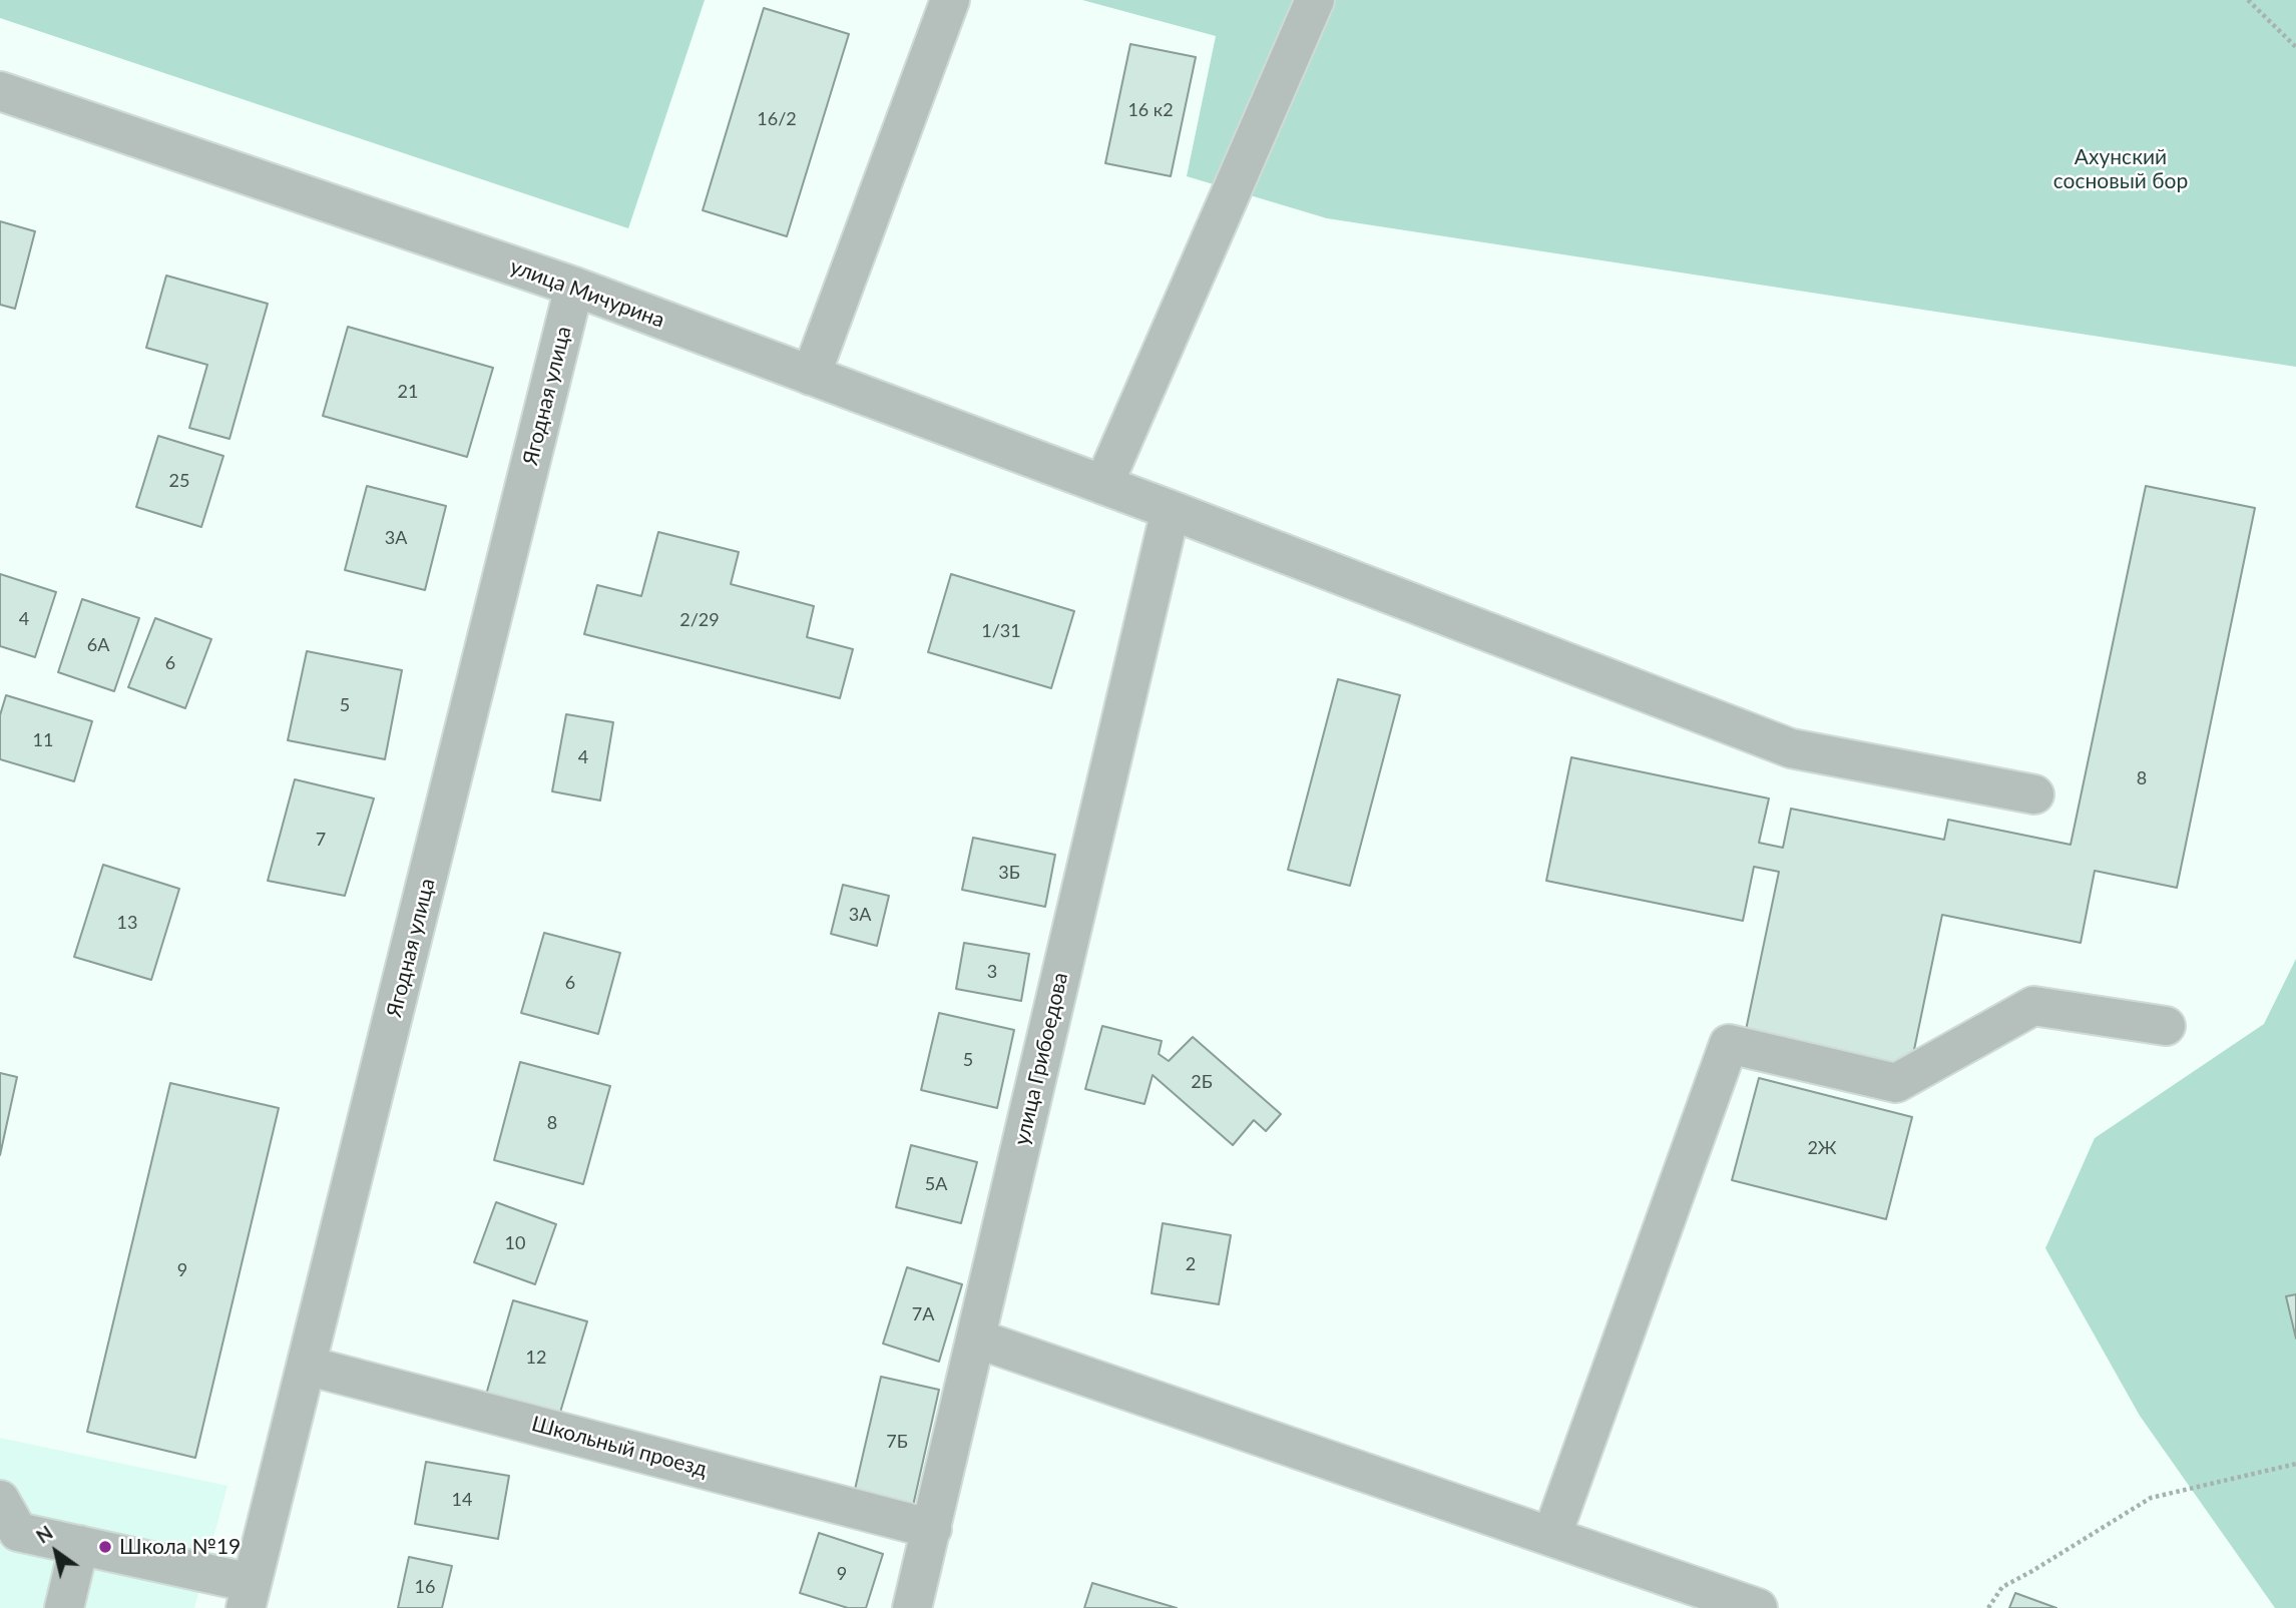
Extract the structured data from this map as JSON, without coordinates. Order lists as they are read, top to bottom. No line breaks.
{"streets":{"street":["улица Мичурина","Ягодная улица","улица Грибоедова","Школьный проезд"]},"crossings":[["улица Мичурина","Ягодная улица"],["улица Мичурина","улица Грибоедова"],["Ягодная улица","Школьный проезд"],["улица Грибоедова","Школьный проезд"]],"parks":["Ахунский сосновый бор"],"places":["Школа №19"],"house_numbers":["16 к2","16/2","21","25","3А","4","2/29","1/31","6А","6","5","11","4","8","7","3Б","3А","13","3","6","5","2Б","8","2Ж","5А","10","2","9","7А","12","7Б","14","9","16"],"north":"top left"}
